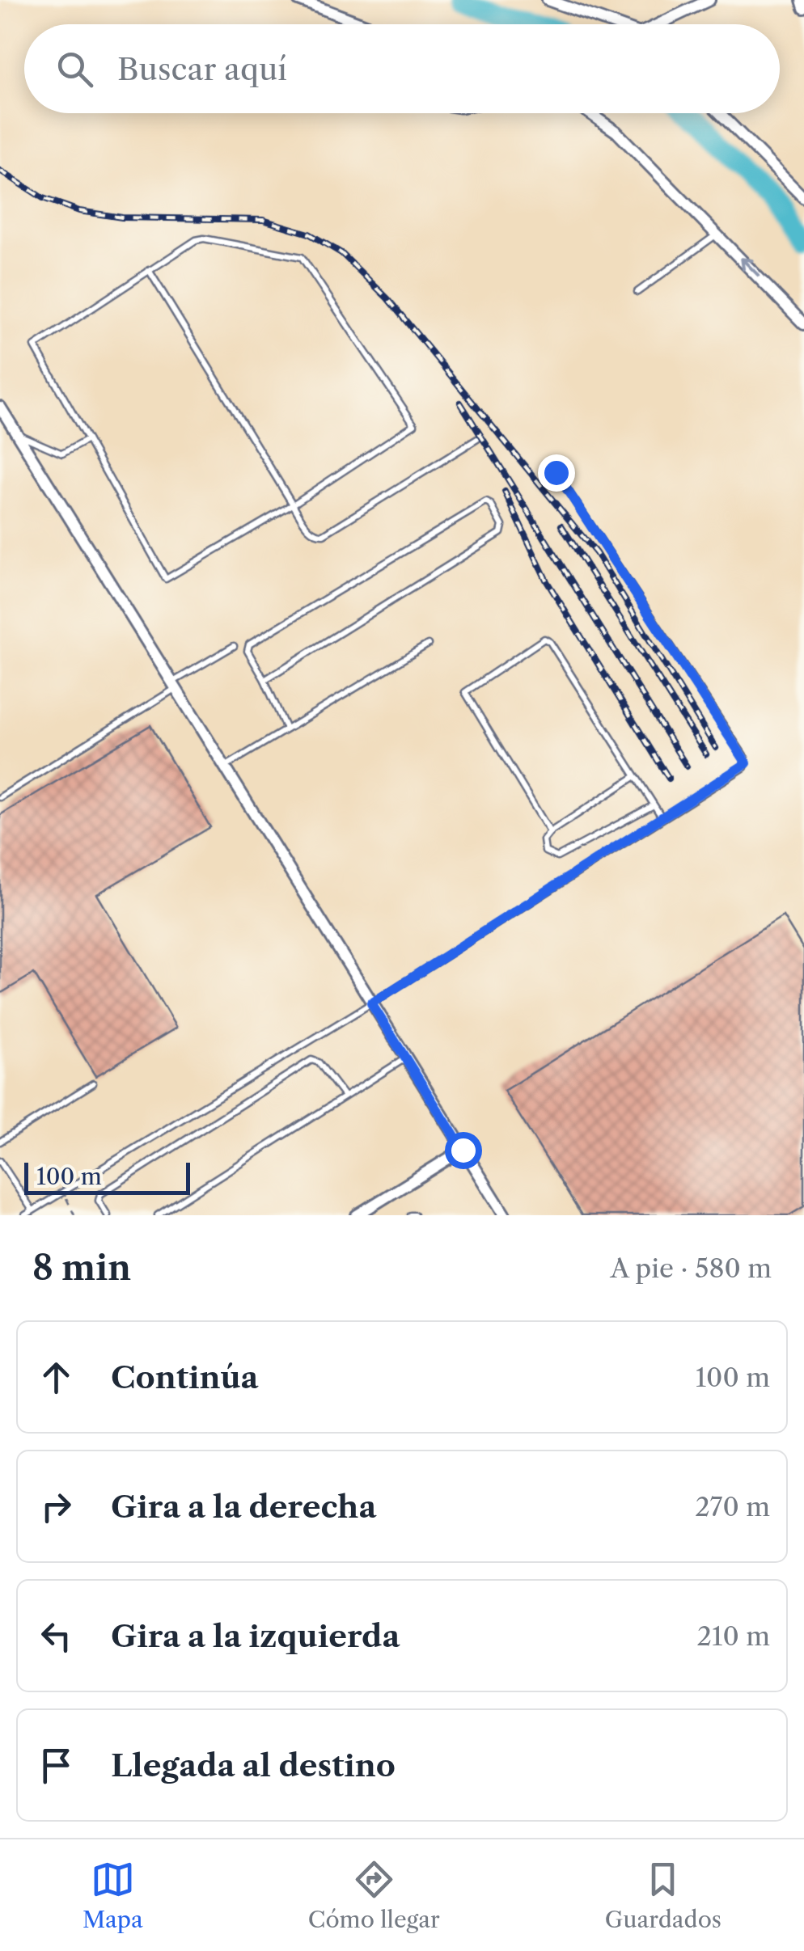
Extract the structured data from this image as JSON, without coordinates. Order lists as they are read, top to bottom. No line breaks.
{"scale_bar":"100 m","page":{"search":"Buscar aquí","scale":"100 m","heading":["8 min","A pie · 580 m"],"list":[["Continúa","100 m"],["Gira a la derecha","270 m"],["Gira a la izquierda","210 m"],"Llegada al destino"],"nav":["Mapa","Cómo llegar","Guardados"]}}
